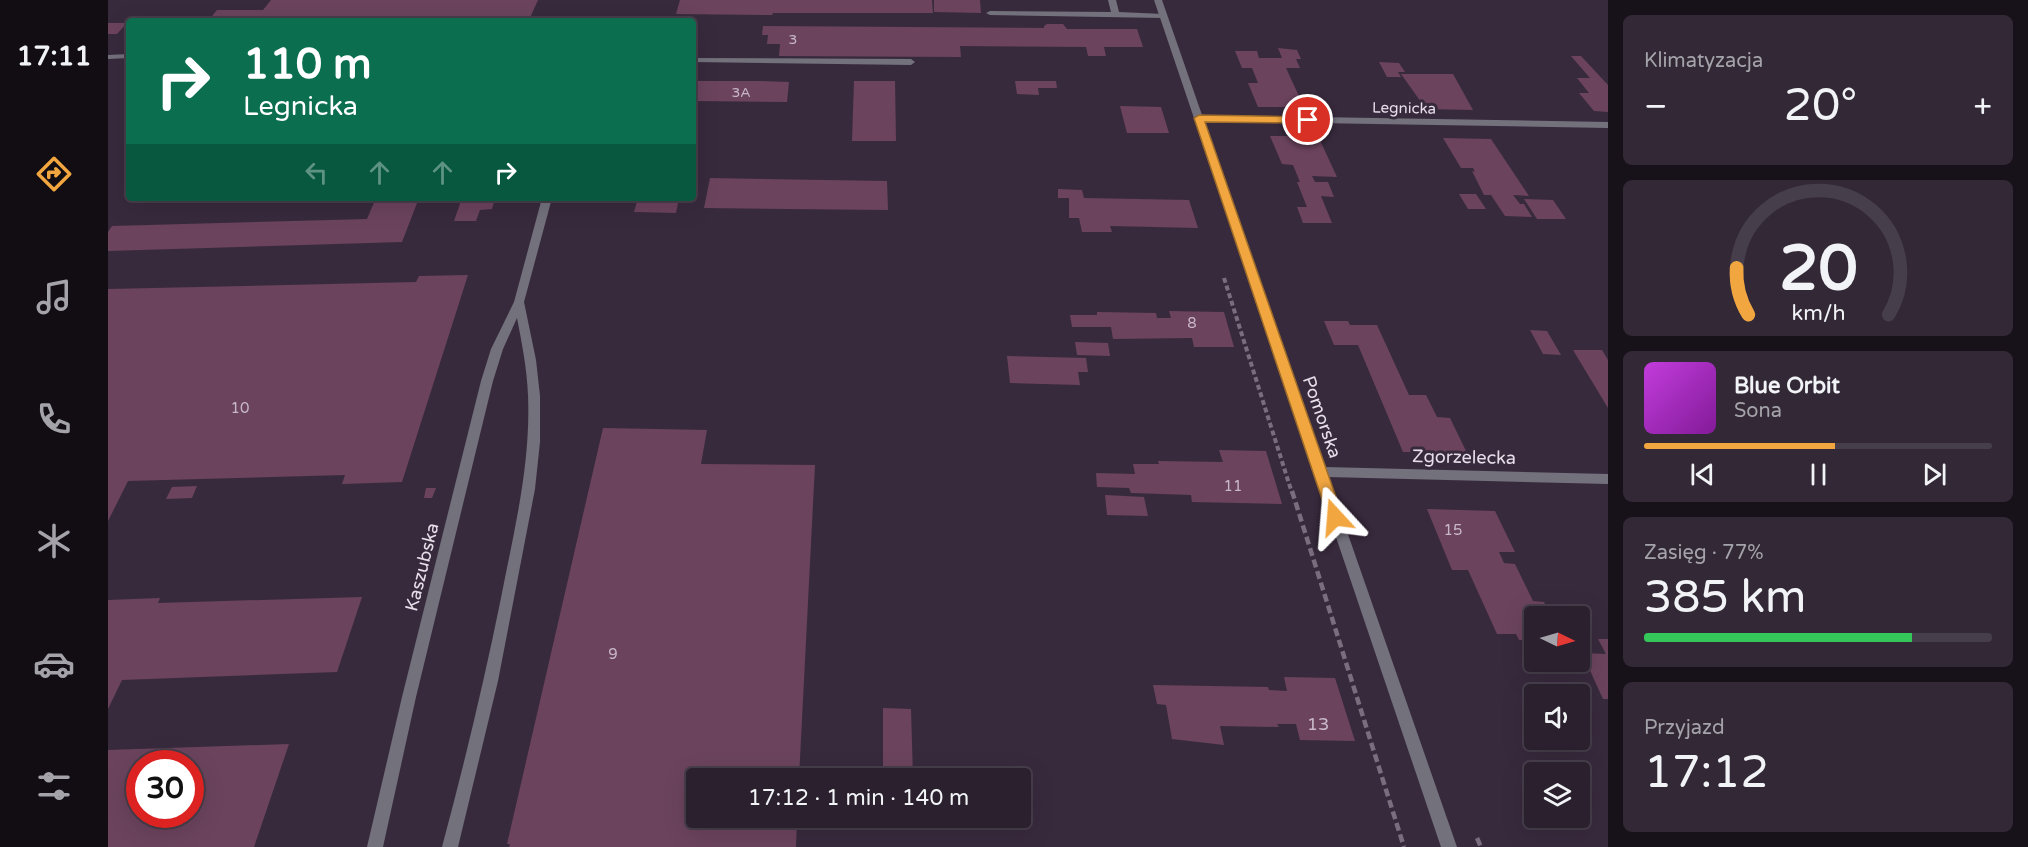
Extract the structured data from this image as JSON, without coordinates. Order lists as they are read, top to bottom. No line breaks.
{"streets":{"street":["Legnicka","Pomorska","Zgorzelecka","Kaszubska"]},"crossings":[["Legnicka","Pomorska"],["Pomorska","Zgorzelecka"]],"house_numbers":["3","3A","8","10","11","15","9","13"],"north":"right","page":{"tabs":"17:11","tile":["Klimatyzacja",["Zasięg · 77%","385 km"],["Przyjazd","17:12"]],"turn":["110 m","Legnicka"],"heat":["−","20°","+"],"song":["Blue Orbit","Sona"],"limit":"30","trip":"17:12 · 1 min · 140 m","gauge":["20","km/h"]}}
